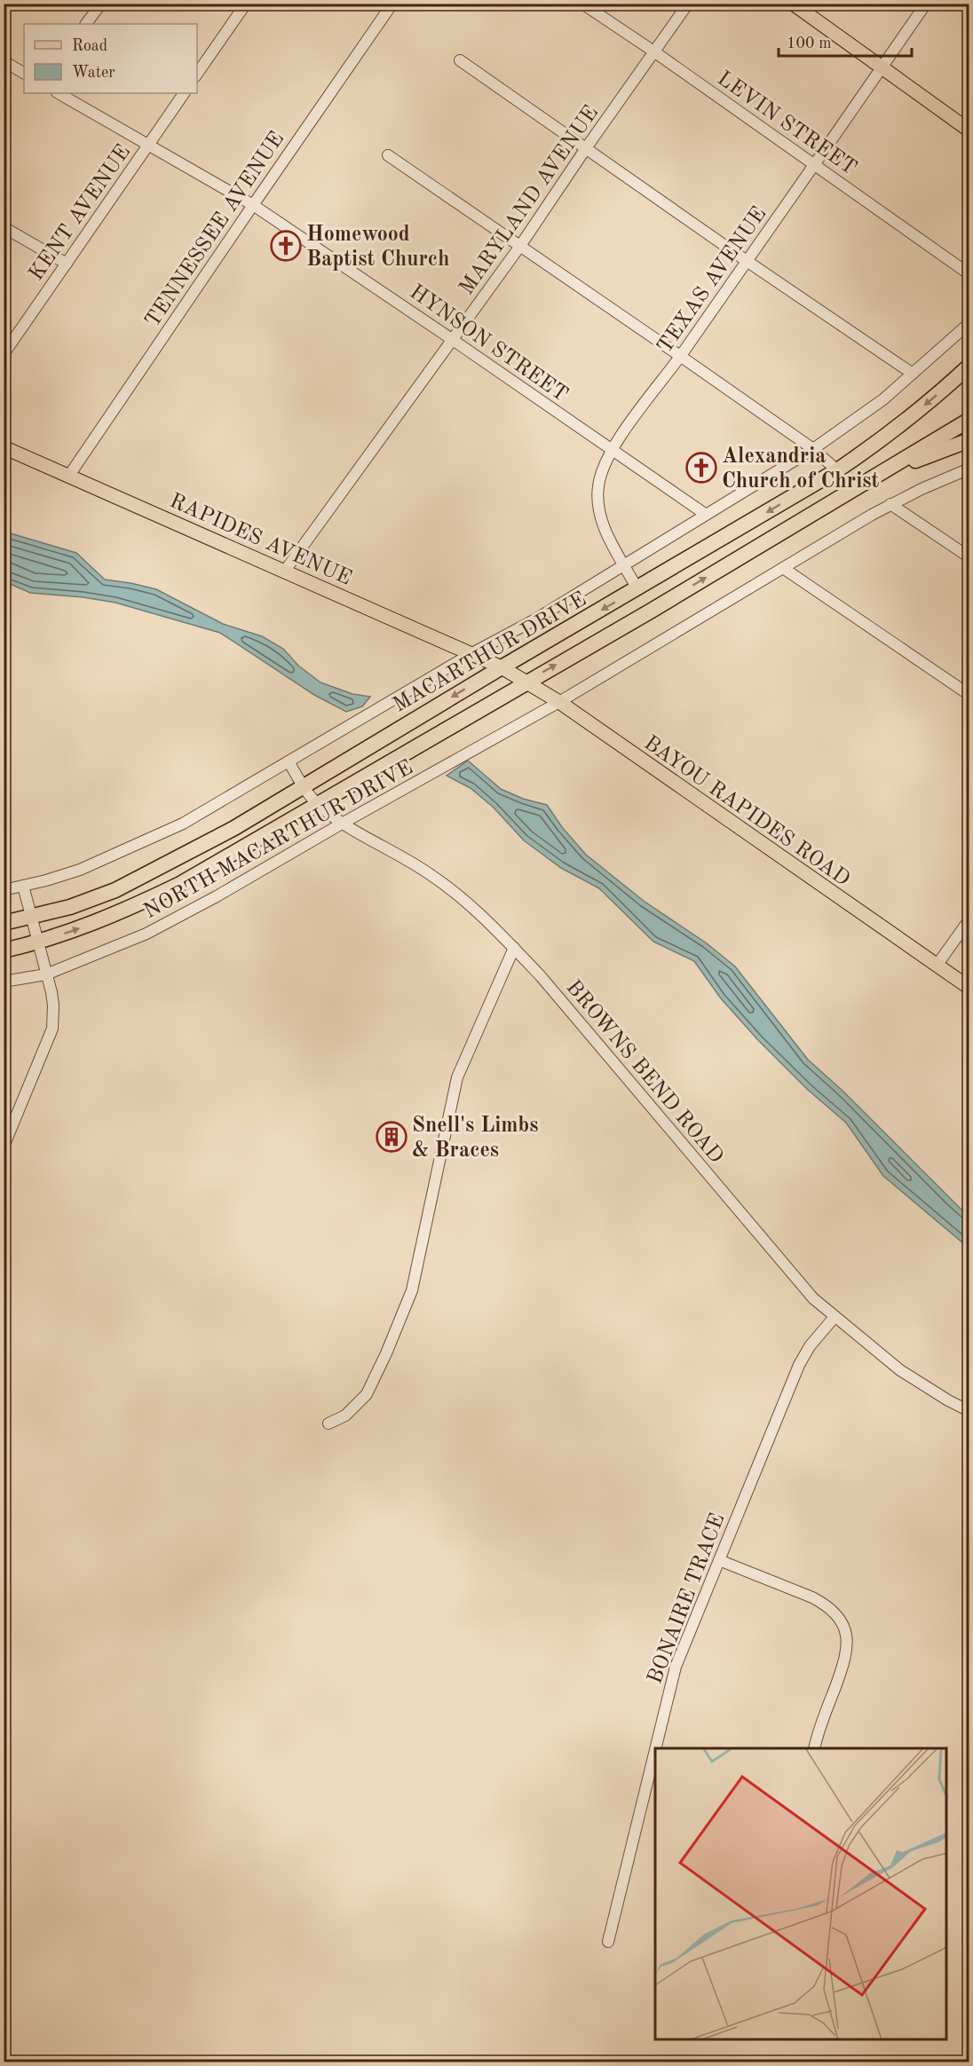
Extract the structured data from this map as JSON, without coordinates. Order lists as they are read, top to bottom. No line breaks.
{"streets":{"highway":["MACARTHUR DRIVE"],"main road":["RAPIDES AVENUE","BAYOU RAPIDES ROAD"],"street":["LEVIN STREET","MARYLAND AVENUE","KENT AVENUE","TENNESSEE AVENUE","TEXAS AVENUE","HYNSON STREET","NORTH MACARTHUR DRIVE","BROWNS BEND ROAD","BONAIRE TRACE"]},"crossings":[["LEVIN STREET","MARYLAND AVENUE"],["LEVIN STREET","TEXAS AVENUE"],["MARYLAND AVENUE","HYNSON STREET"],["MARYLAND AVENUE","RAPIDES AVENUE"],["KENT AVENUE","HYNSON STREET"],["TENNESSEE AVENUE","HYNSON STREET"],["TENNESSEE AVENUE","RAPIDES AVENUE"],["TEXAS AVENUE","HYNSON STREET"],["TEXAS AVENUE","MACARTHUR DRIVE"],["HYNSON STREET","MACARTHUR DRIVE"],["RAPIDES AVENUE","MACARTHUR DRIVE"],["RAPIDES AVENUE","BAYOU RAPIDES ROAD"],["MACARTHUR DRIVE","BAYOU RAPIDES ROAD"],["MACARTHUR DRIVE","BROWNS BEND ROAD"],["BAYOU RAPIDES ROAD","NORTH MACARTHUR DRIVE"],["NORTH MACARTHUR DRIVE","BROWNS BEND ROAD"],["BROWNS BEND ROAD","BONAIRE TRACE"]],"places":{"church":["Homewood Baptist Church","Alexandria Church of Christ"],"building":["Snell's Limbs & Braces"]},"legend":["Road","Water"],"scale_bar":"100 m"}
